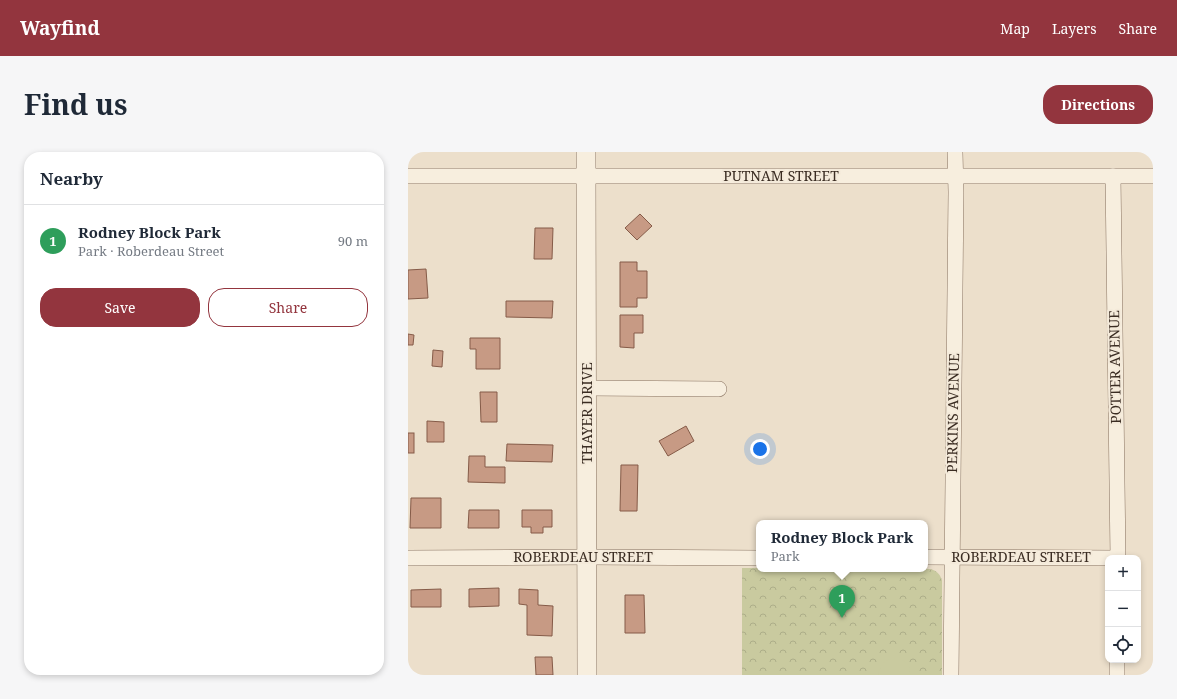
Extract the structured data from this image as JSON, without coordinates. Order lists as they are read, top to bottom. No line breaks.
{"streets":{"street":["PUTNAM STREET","POTTER AVENUE","THAYER DRIVE","PERKINS AVENUE","ROBERDEAU STREET"]},"crossings":[["PUTNAM STREET","POTTER AVENUE"],["PUTNAM STREET","THAYER DRIVE"],["PUTNAM STREET","PERKINS AVENUE"],["THAYER DRIVE","ROBERDEAU STREET"],["PERKINS AVENUE","ROBERDEAU STREET"]],"page":{"header":"Wayfind","nav":["Map","Layers","Share"],"title":"Find us","buttons":["Directions",["Save","Share"]],"heading":"Nearby","list":[{"mark":"1","name":"Rodney Block Park","note":"Park · Roberdeau Street","value":"90 m"}],"popup":["Rodney Block Park","Park"],"map_buttons":["+","−"],"pins":"1"}}
